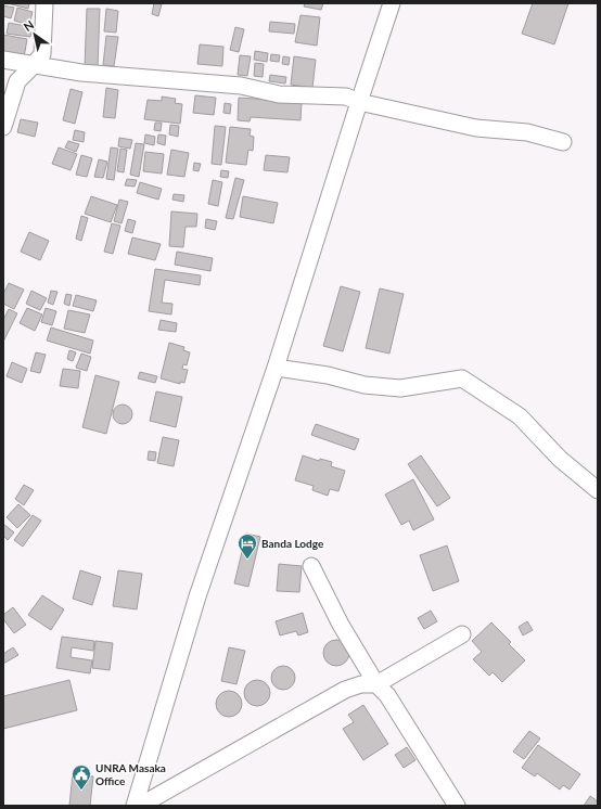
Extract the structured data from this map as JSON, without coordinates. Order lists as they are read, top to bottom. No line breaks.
{"places":{"hotel":["Banda Lodge"],"public building":["UNRA Masaka Office"]},"north":"top left"}
